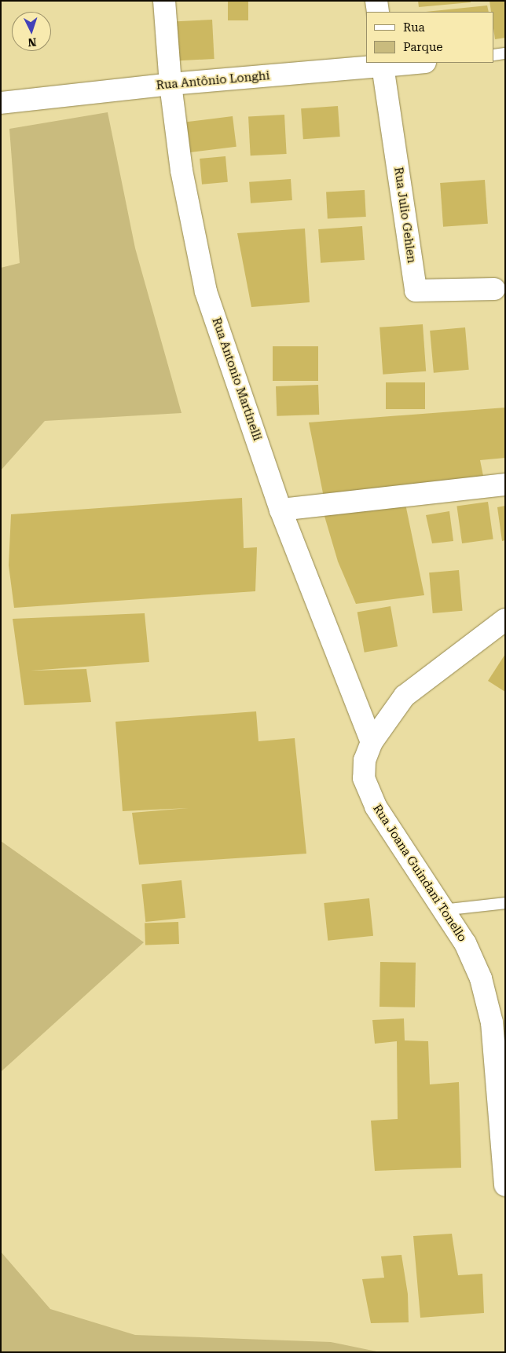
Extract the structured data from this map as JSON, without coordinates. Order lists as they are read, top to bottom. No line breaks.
{"streets":{"street":["Rua Antônio Longhi","Rua Julio Gehlen","Rua Antonio Martinelli","Rua Joana Guindani Tonello"]},"crossings":[["Rua Antônio Longhi","Rua Julio Gehlen"],["Rua Antônio Longhi","Rua Antonio Martinelli"],["Rua Antonio Martinelli","Rua Joana Guindani Tonello"]],"legend":["Rua","Parque"],"north":"bottom"}
